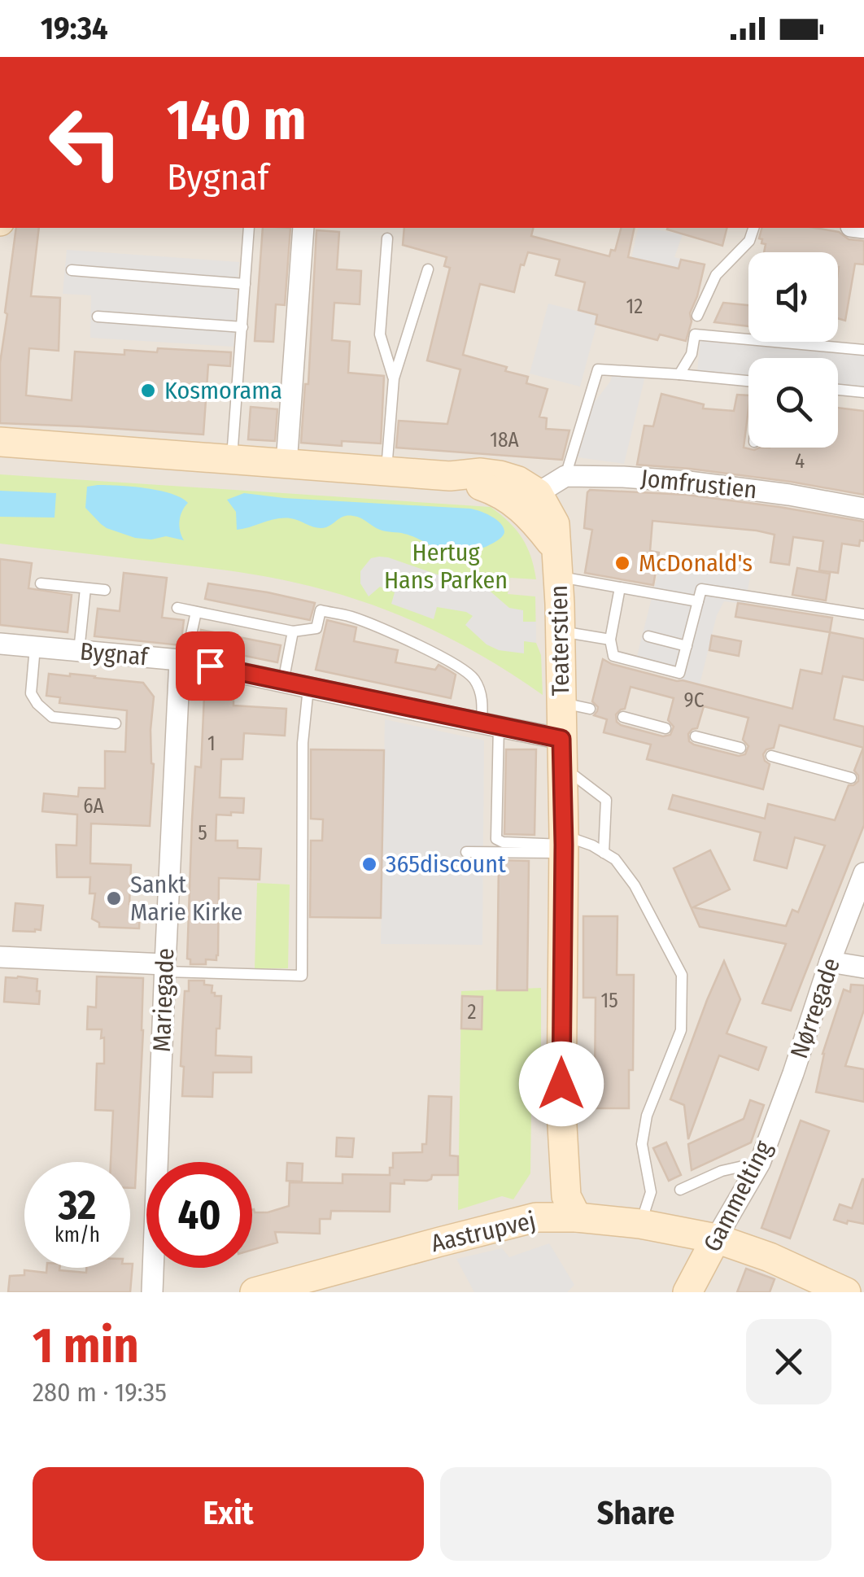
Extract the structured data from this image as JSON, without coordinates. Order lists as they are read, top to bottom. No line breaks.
{"streets":{"street":["Jomfrustien","Teaterstien","Bygnaf","Mariegade","Nørregade","Gammelting","Aastrupvej"]},"crossings":[["Teaterstien","Bygnaf"],["Teaterstien","Aastrupvej"],["Bygnaf","Mariegade"],["Nørregade","Gammelting"],["Gammelting","Aastrupvej"]],"parks":["Hertug Hans Parken"],"places":["Kosmorama","McDonald's","365discount","Sankt Marie Kirke"],"house_numbers":["12","18A","4","9C","1","6A","5","15","2"],"page":{"status":"19:34","turn":["140 m","Bygnaf"],"speed":"32 km/h","limit":"40","heading":["1 min","280 m · 19:35"],"buttons":["Exit","Share"]}}
